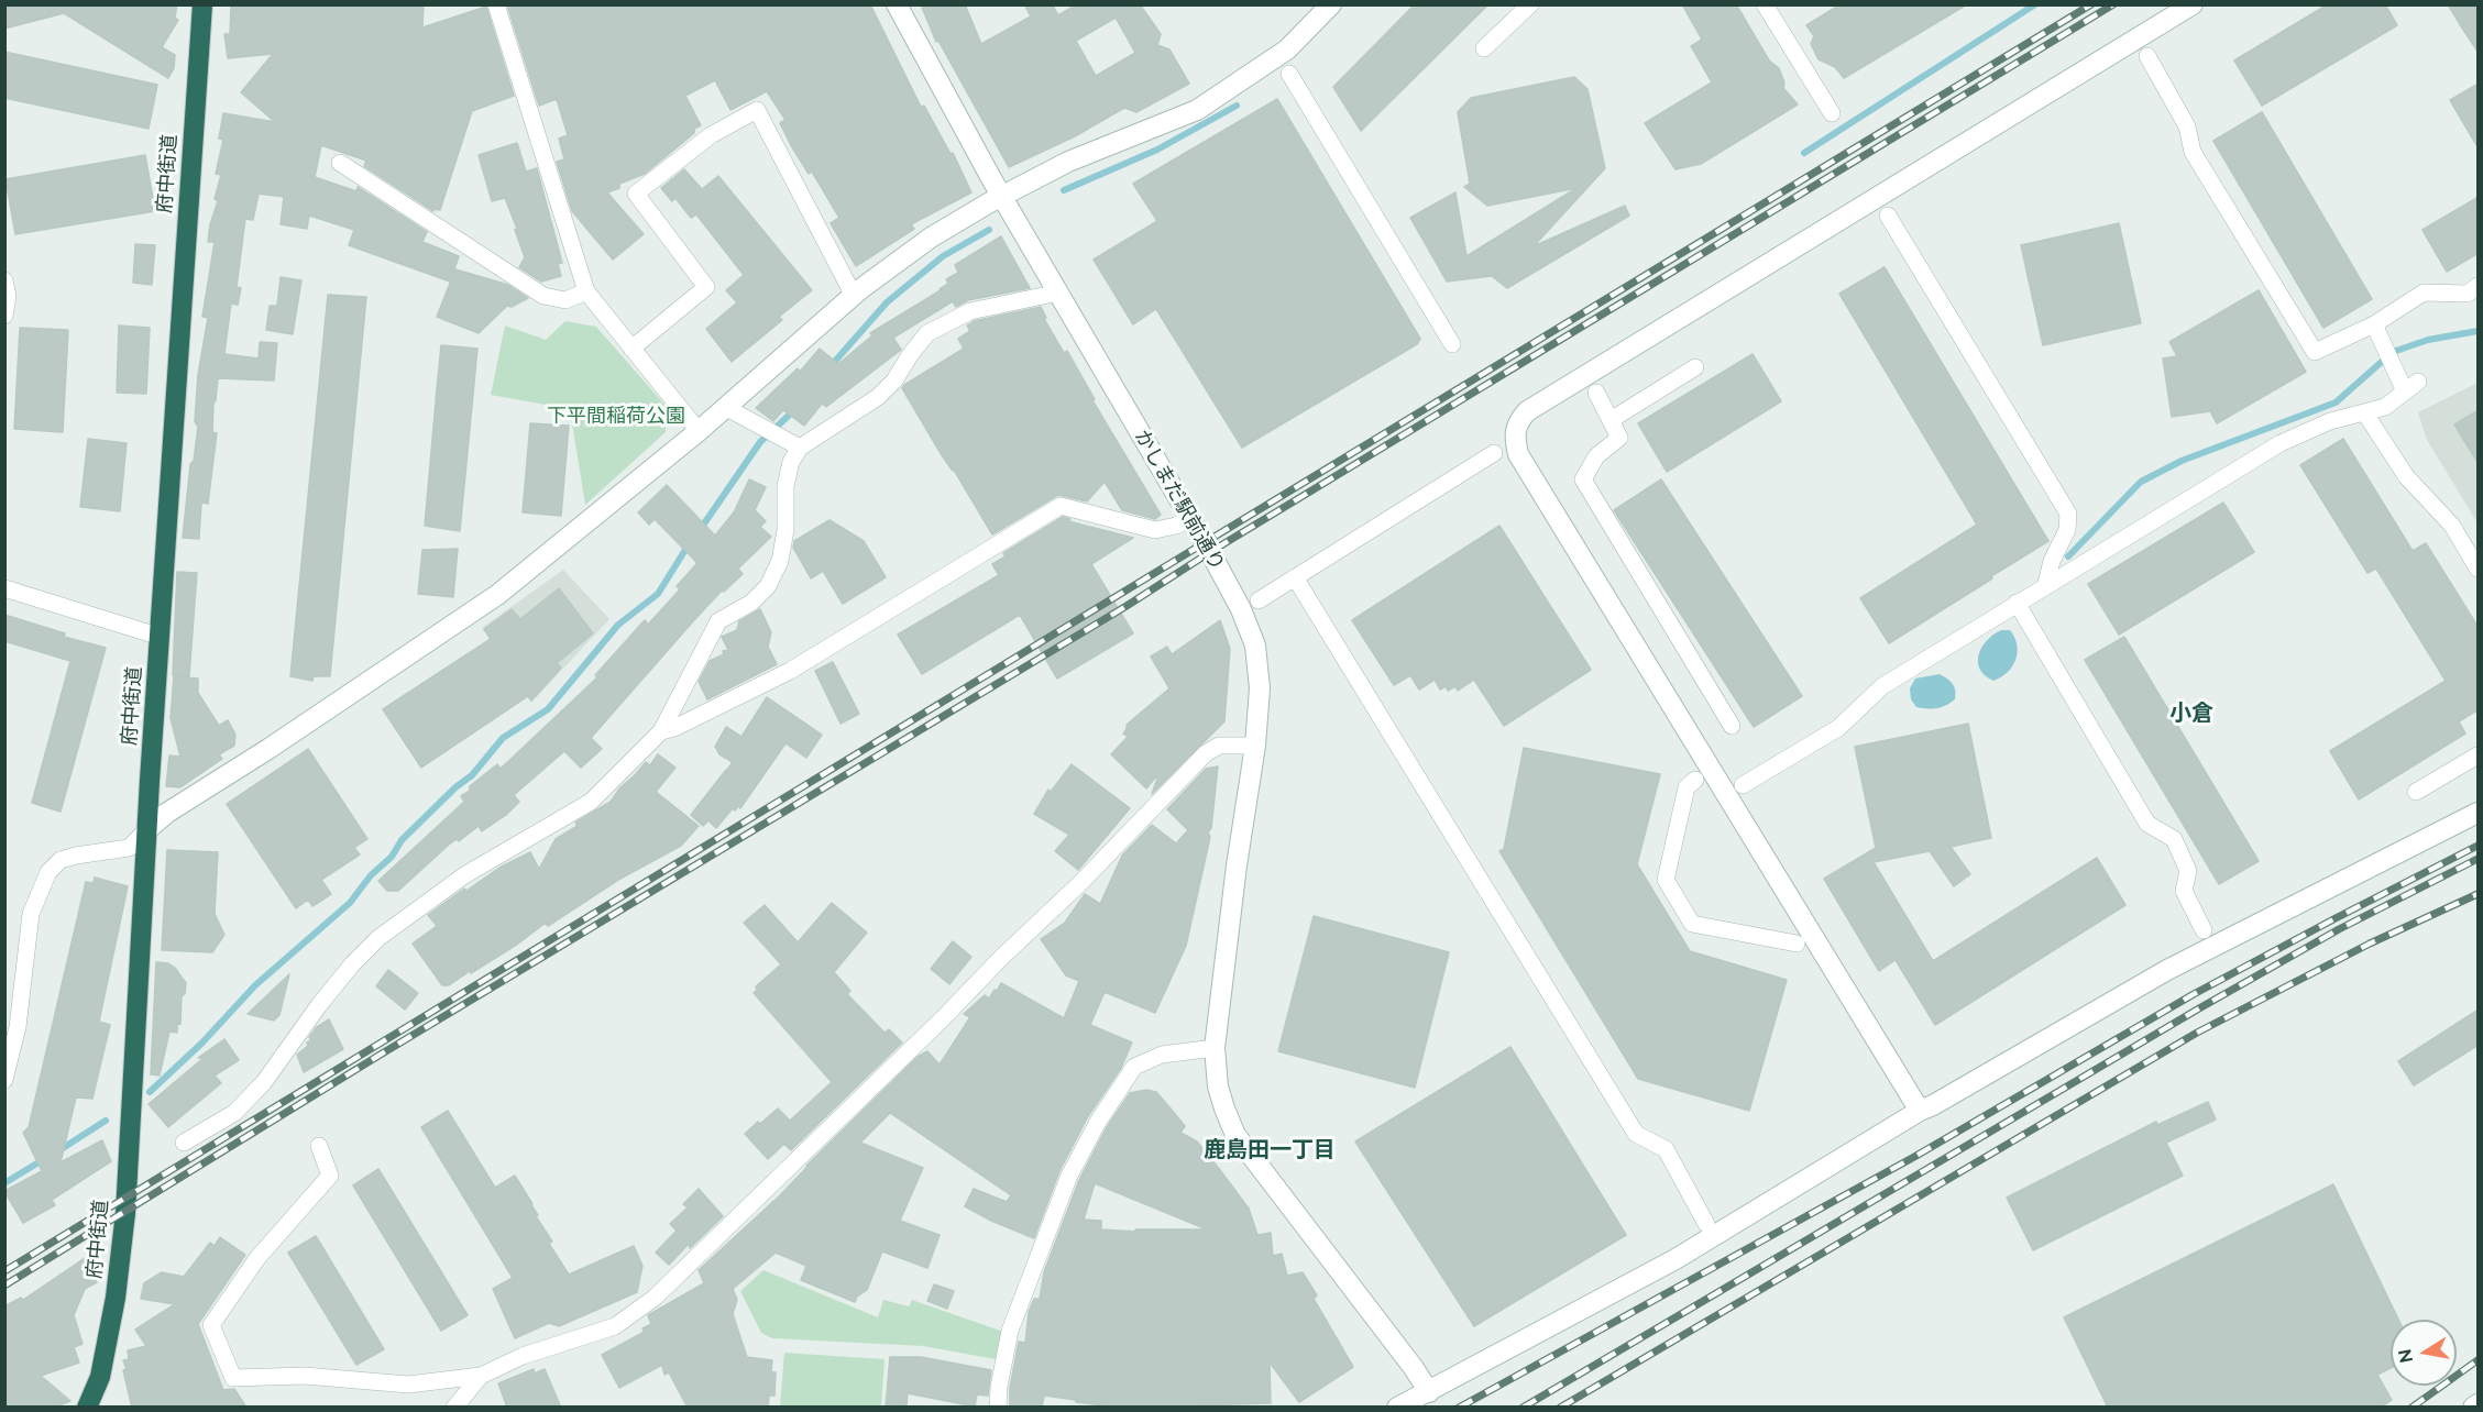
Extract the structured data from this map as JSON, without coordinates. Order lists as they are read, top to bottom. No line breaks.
{"streets":{"highway":["府中街道"],"street":["かしまだ駅前通り"]},"districts":["小倉","鹿島田一丁目"],"parks":["下平間稲荷公園"],"north":"left"}
